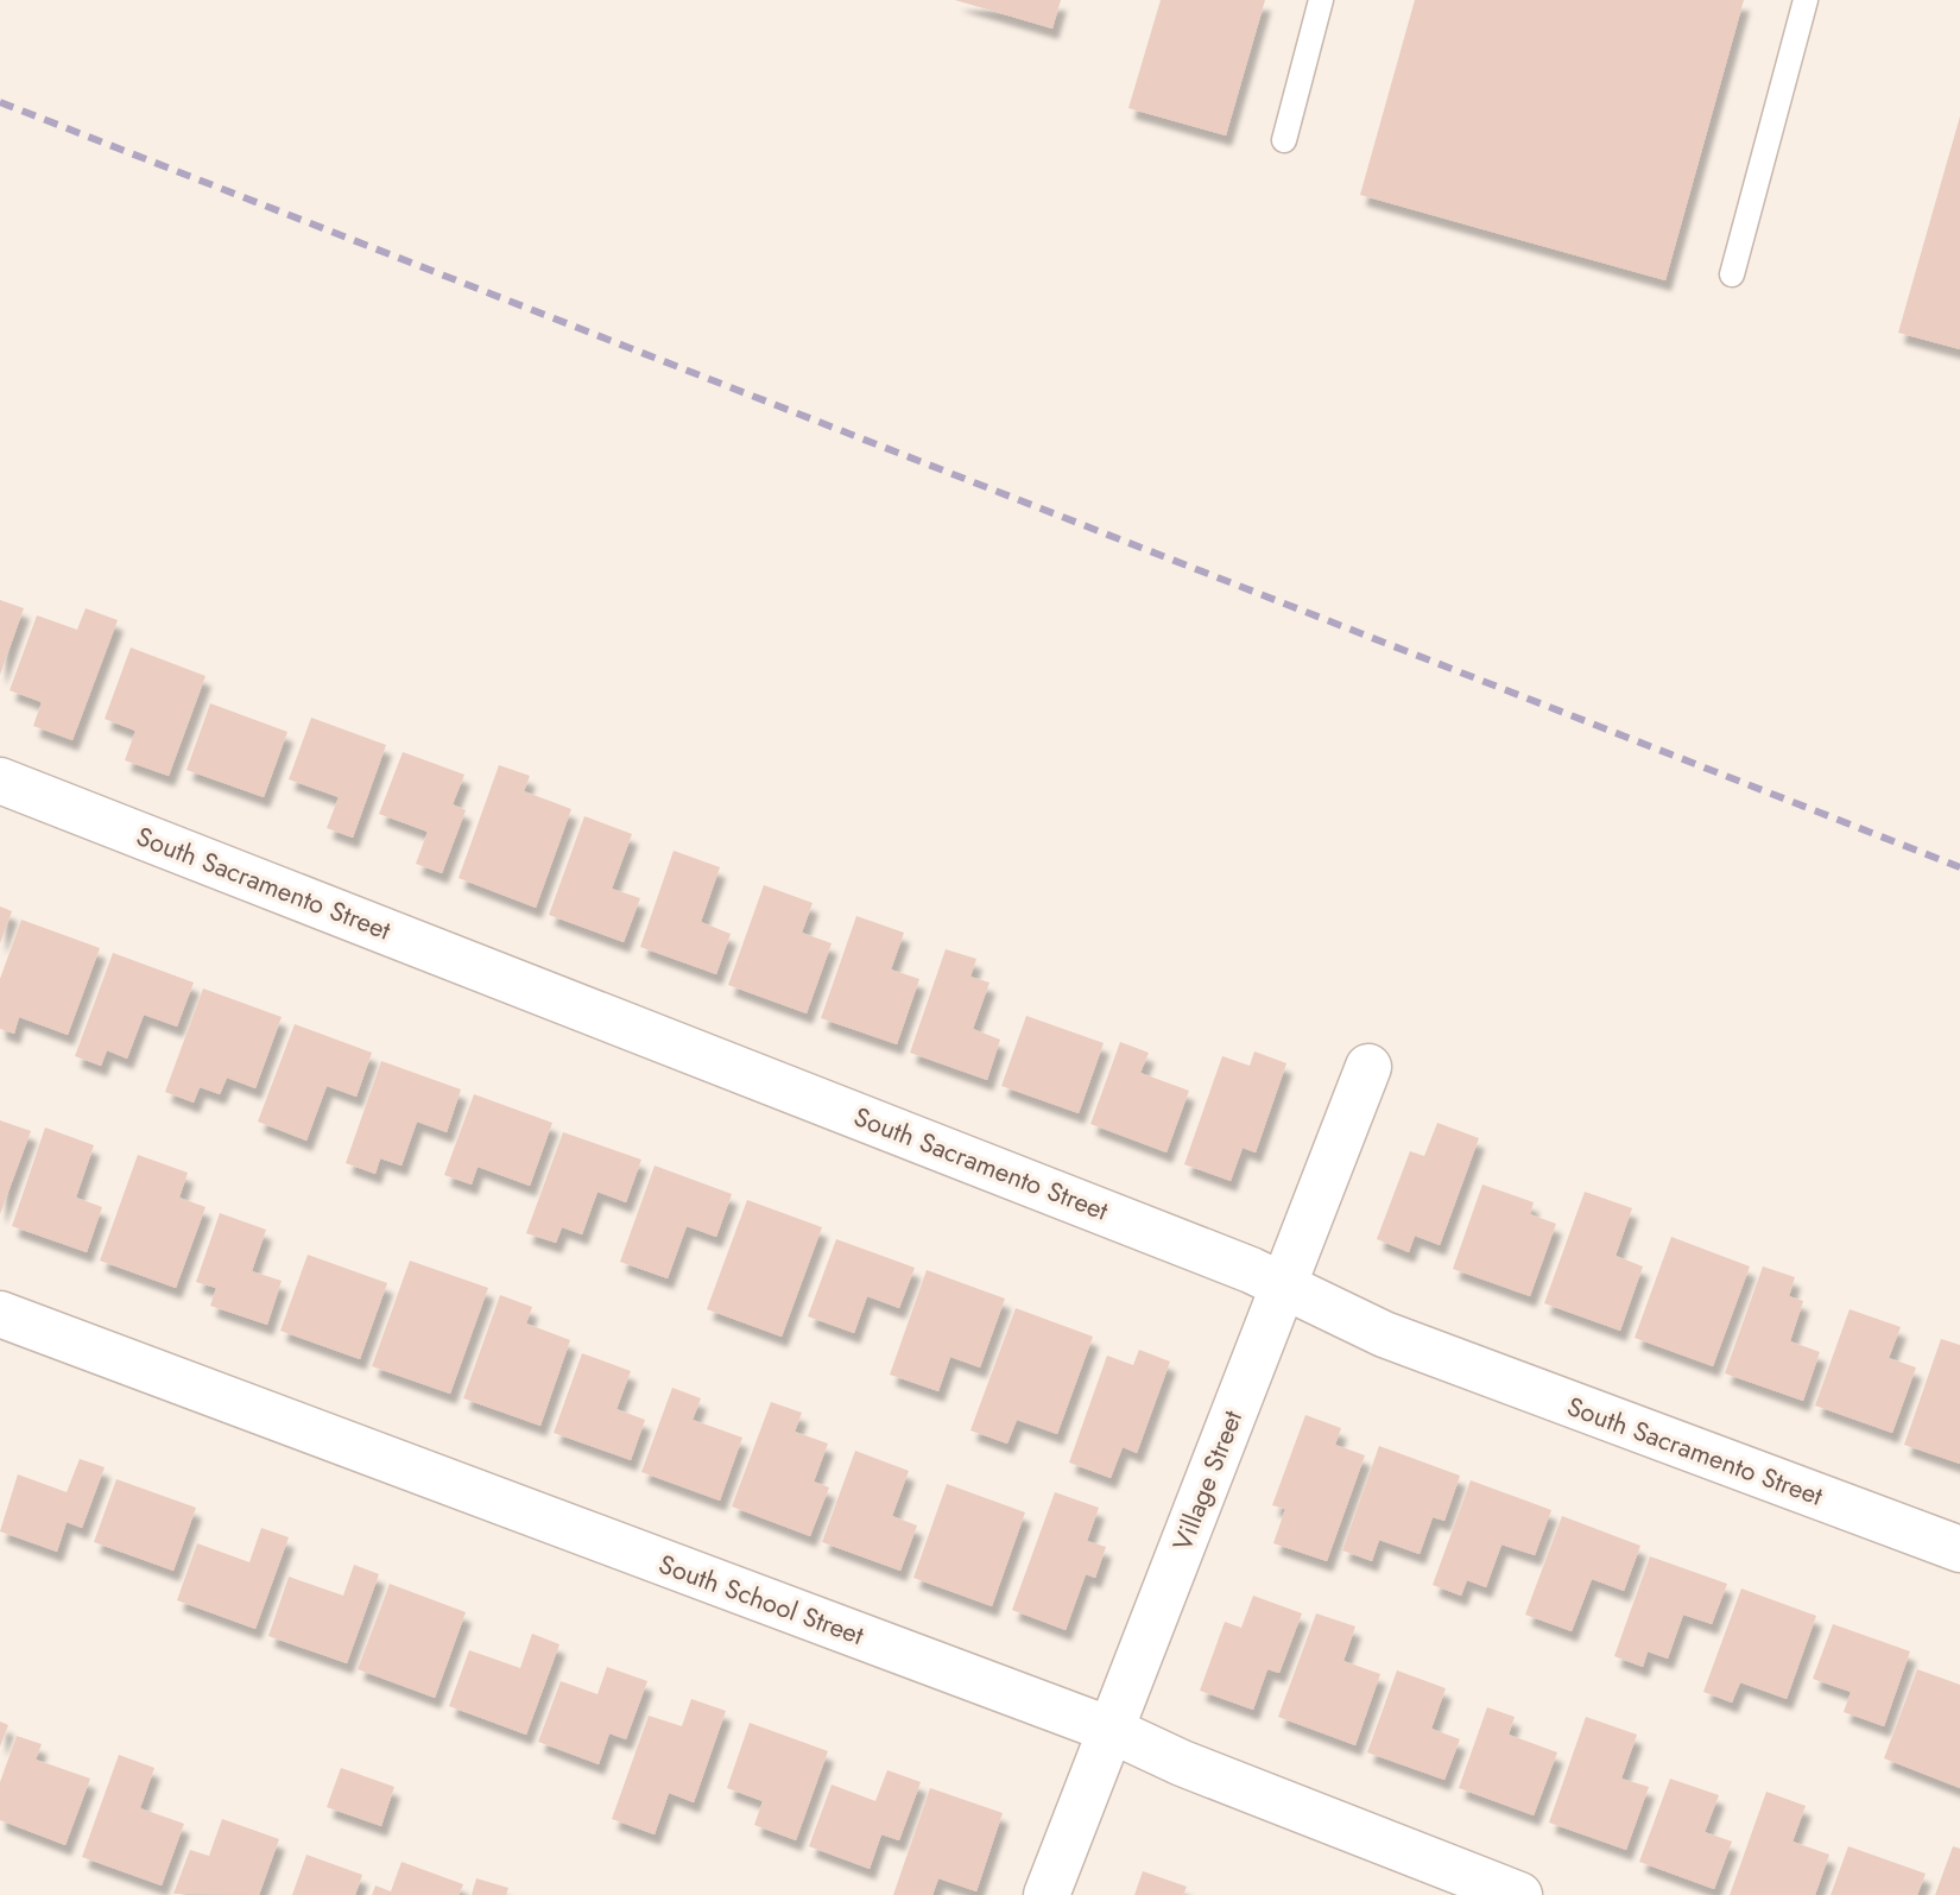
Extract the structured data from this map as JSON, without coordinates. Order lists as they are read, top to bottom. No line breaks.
{"streets":{"street":["South Sacramento Street","Village Street","South School Street"]},"crossings":[["South Sacramento Street","Village Street"],["Village Street","South School Street"]]}
